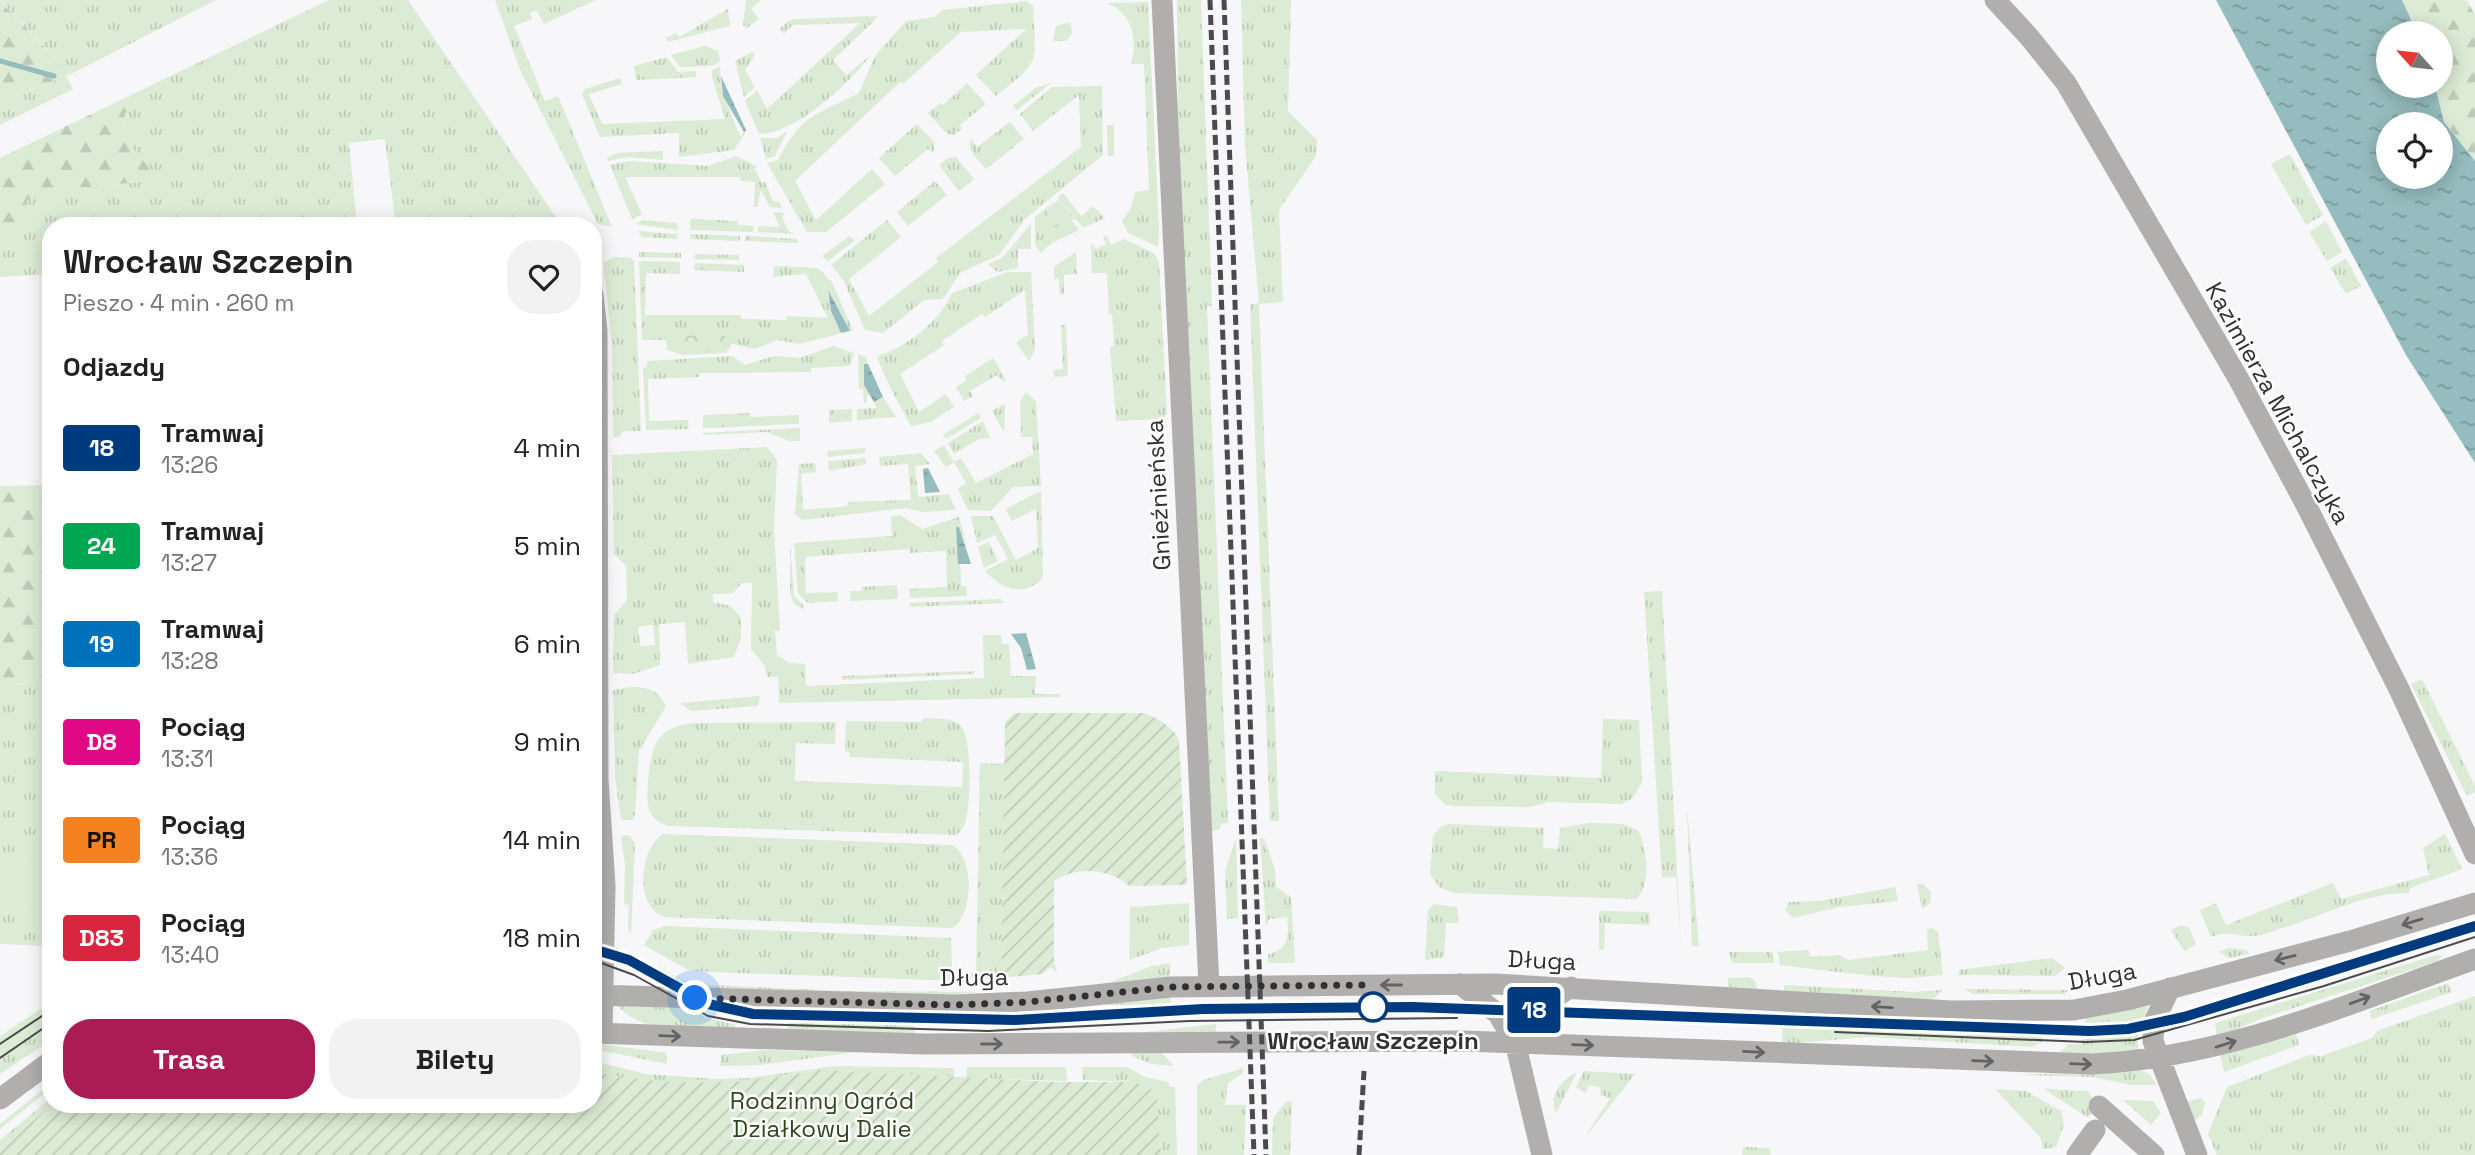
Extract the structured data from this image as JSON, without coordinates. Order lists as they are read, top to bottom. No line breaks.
{"streets":{"street":["Kazimierza Michalczyka","Gnieźnieńska","Długa"]},"crossings":[["Gnieźnieńska","Długa"]],"parks":["Rodzinny Ogród Działkowy Dalie"],"places":["Wrocław Szczepin"],"lines":["tram line 18"],"north":"top left","page":{"on_map":"18","heading":[["Wrocław Szczepin","Pieszo · 4 min · 260 m"],"Odjazdy"],"list":[{"mark":"18","name":"Tramwaj","note":"13:26","value":"4 min"},{"mark":"24","name":"Tramwaj","note":"13:27","value":"5 min"},{"mark":"19","name":"Tramwaj","note":"13:28","value":"6 min"},{"mark":"D8","name":"Pociąg","note":"13:31","value":"9 min"},{"mark":"PR","name":"Pociąg","note":"13:36","value":"14 min"},{"mark":"D83","name":"Pociąg","note":"13:40","value":"18 min"}],"buttons":["Trasa","Bilety"]}}
